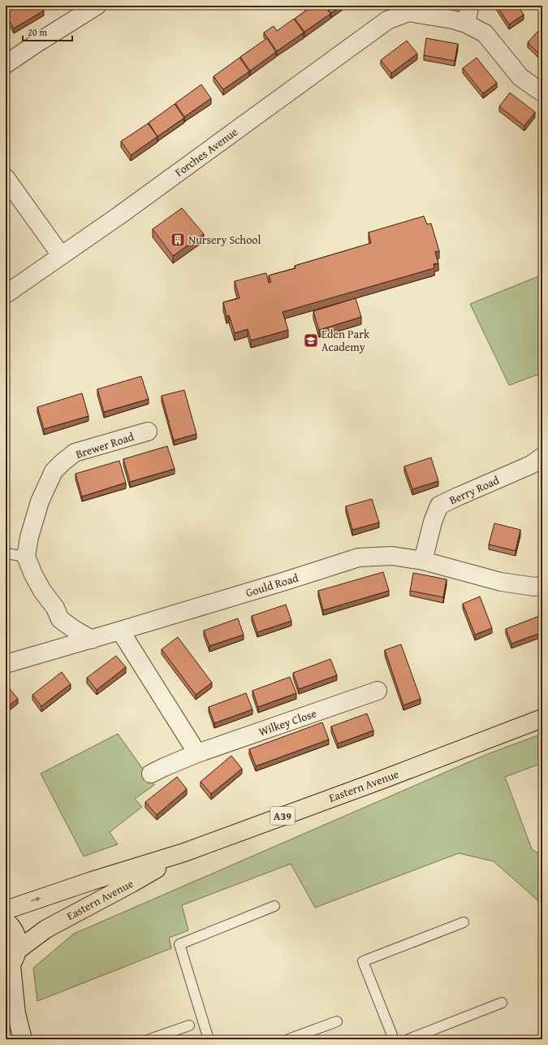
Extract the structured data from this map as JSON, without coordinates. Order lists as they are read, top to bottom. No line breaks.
{"streets":{"main road":["Eastern Avenue","A39"],"street":["Forches Avenue","Brewer Road","Berry Road","Gould Road","Wilkey Close"]},"crossings":[["Berry Road","Gould Road"]],"places":{"building":["Nursery School"],"school or university":["Eden Park Academy"]},"scale_bar":"20 m"}
